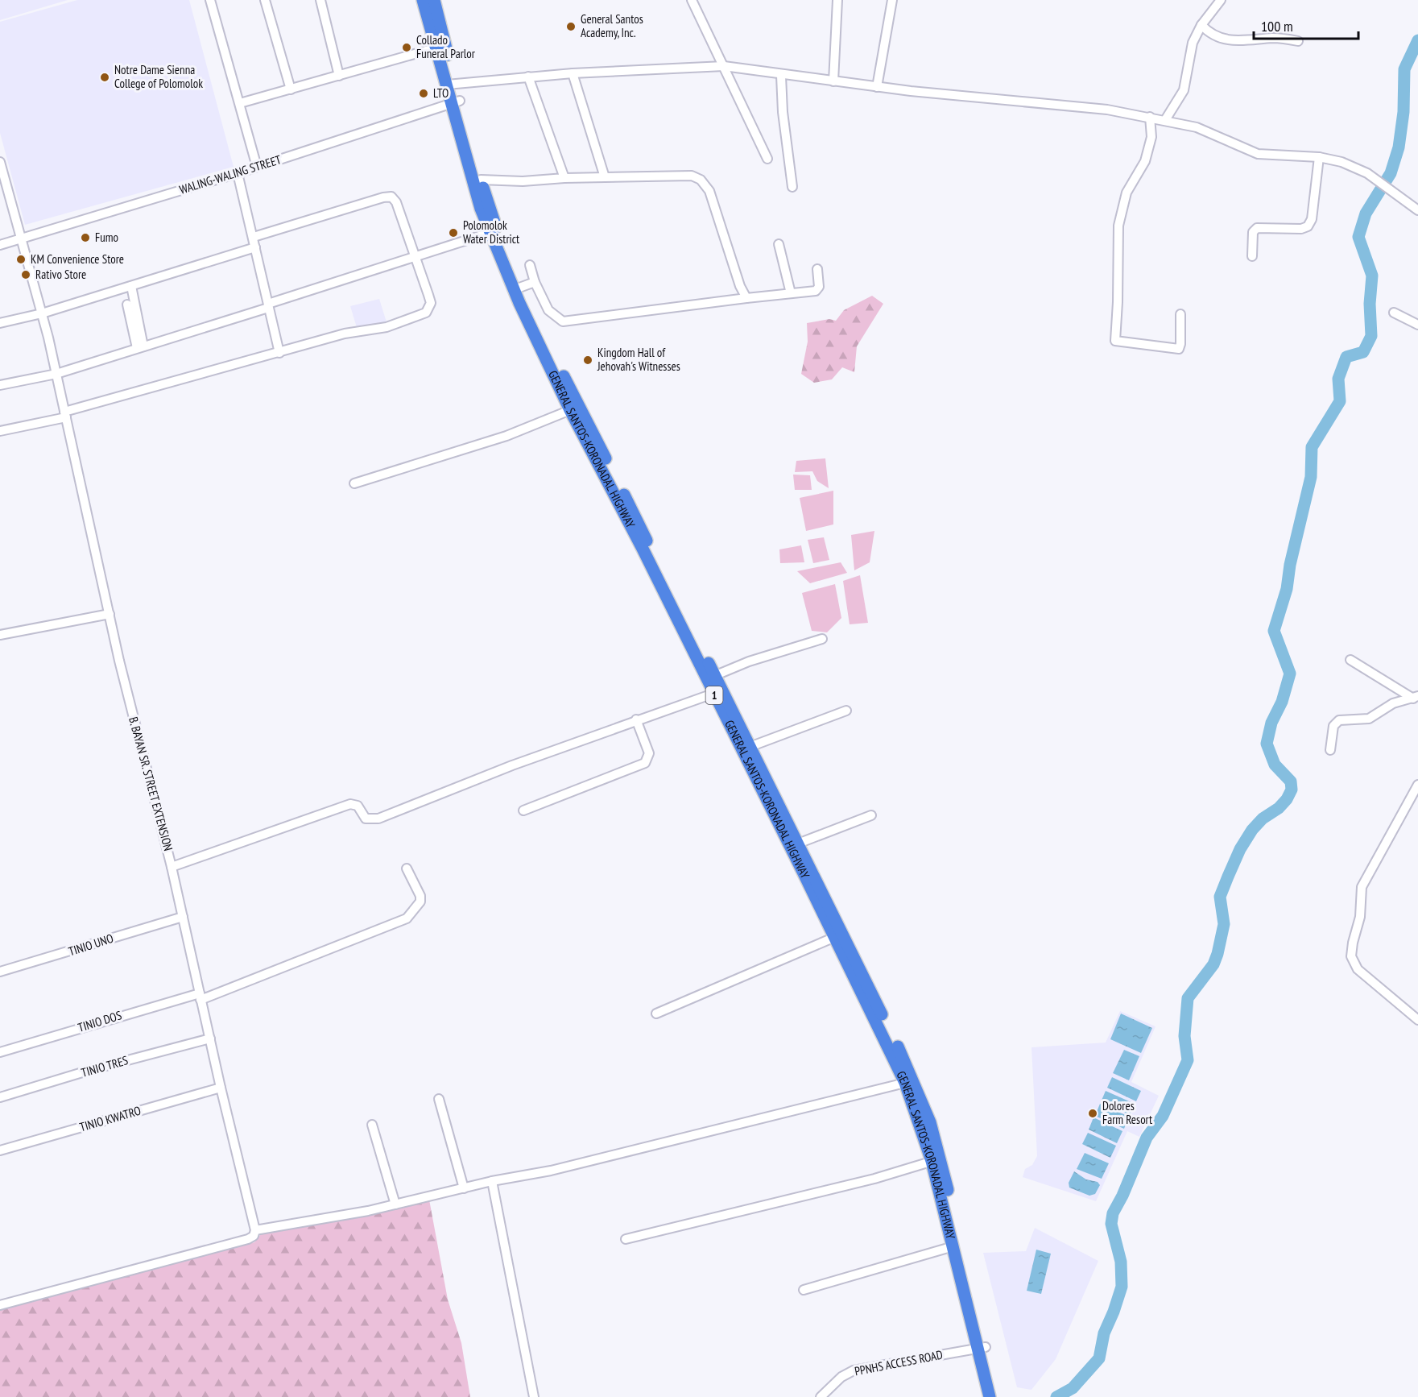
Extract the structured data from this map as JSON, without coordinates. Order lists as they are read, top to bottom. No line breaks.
{"streets":{"highway":["GENERAL SANTOS-KORONADAL HIGHWAY","1"],"street":["WALING-WALING STREET","B. BAYAN SR. STREET EXTENSION","TINIO UNO","TINIO DOS","TINIO TRES","TINIO KWATRO","PPNHS ACCESS ROAD"]},"crossings":[["WALING-WALING STREET","GENERAL SANTOS-KORONADAL HIGHWAY"],["WALING-WALING STREET","B. BAYAN SR. STREET EXTENSION"],["GENERAL SANTOS-KORONADAL HIGHWAY","PPNHS ACCESS ROAD"],["B. BAYAN SR. STREET EXTENSION","TINIO UNO"],["B. BAYAN SR. STREET EXTENSION","TINIO DOS"],["B. BAYAN SR. STREET EXTENSION","TINIO TRES"],["B. BAYAN SR. STREET EXTENSION","TINIO KWATRO"]],"places":["General Santos Academy, Inc.","Collado Funeral Parlor","Notre Dame Sienna College of Polomolok","LTO","Polomolok Water District","Fumo","KM Convenience Store","Rativo Store","Kingdom Hall of Jehovah's Witnesses","Dolores Farm Resort"],"scale_bar":"100 m"}
